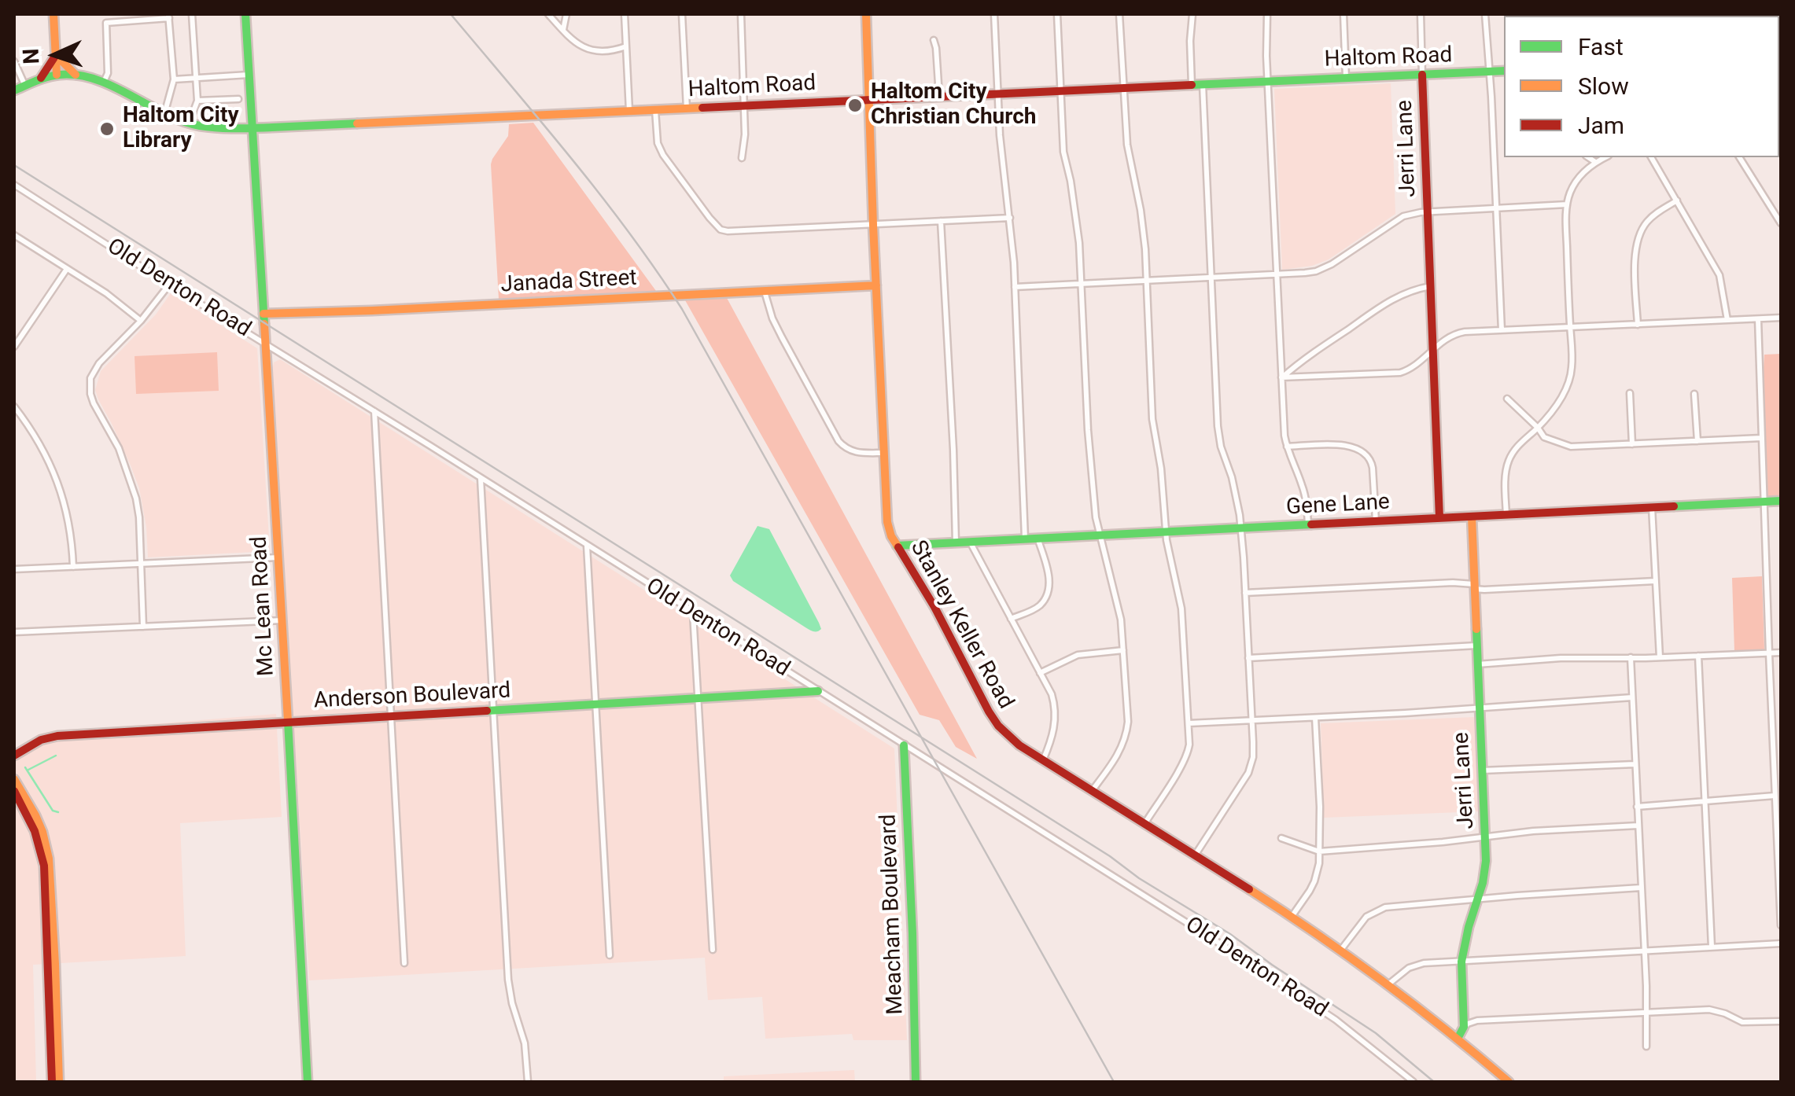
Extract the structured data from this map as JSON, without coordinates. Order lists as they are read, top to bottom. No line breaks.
{"streets":{"street":["Haltom Road","Jerri Lane","Janada Street","Old Denton Road","Gene Lane","Mc Lean Road","Stanley Keller Road","Anderson Boulevard","Meacham Boulevard"]},"crossings":[["Haltom Road","Jerri Lane"],["Haltom Road","Mc Lean Road"],["Haltom Road","Stanley Keller Road"],["Jerri Lane","Gene Lane"],["Janada Street","Mc Lean Road"],["Janada Street","Stanley Keller Road"],["Old Denton Road","Mc Lean Road"],["Old Denton Road","Anderson Boulevard"],["Old Denton Road","Meacham Boulevard"],["Gene Lane","Stanley Keller Road"],["Mc Lean Road","Anderson Boulevard"]],"places":["Haltom City Christian Church","Haltom City Library"],"legend":["Fast","Slow","Jam"],"north":"left"}
